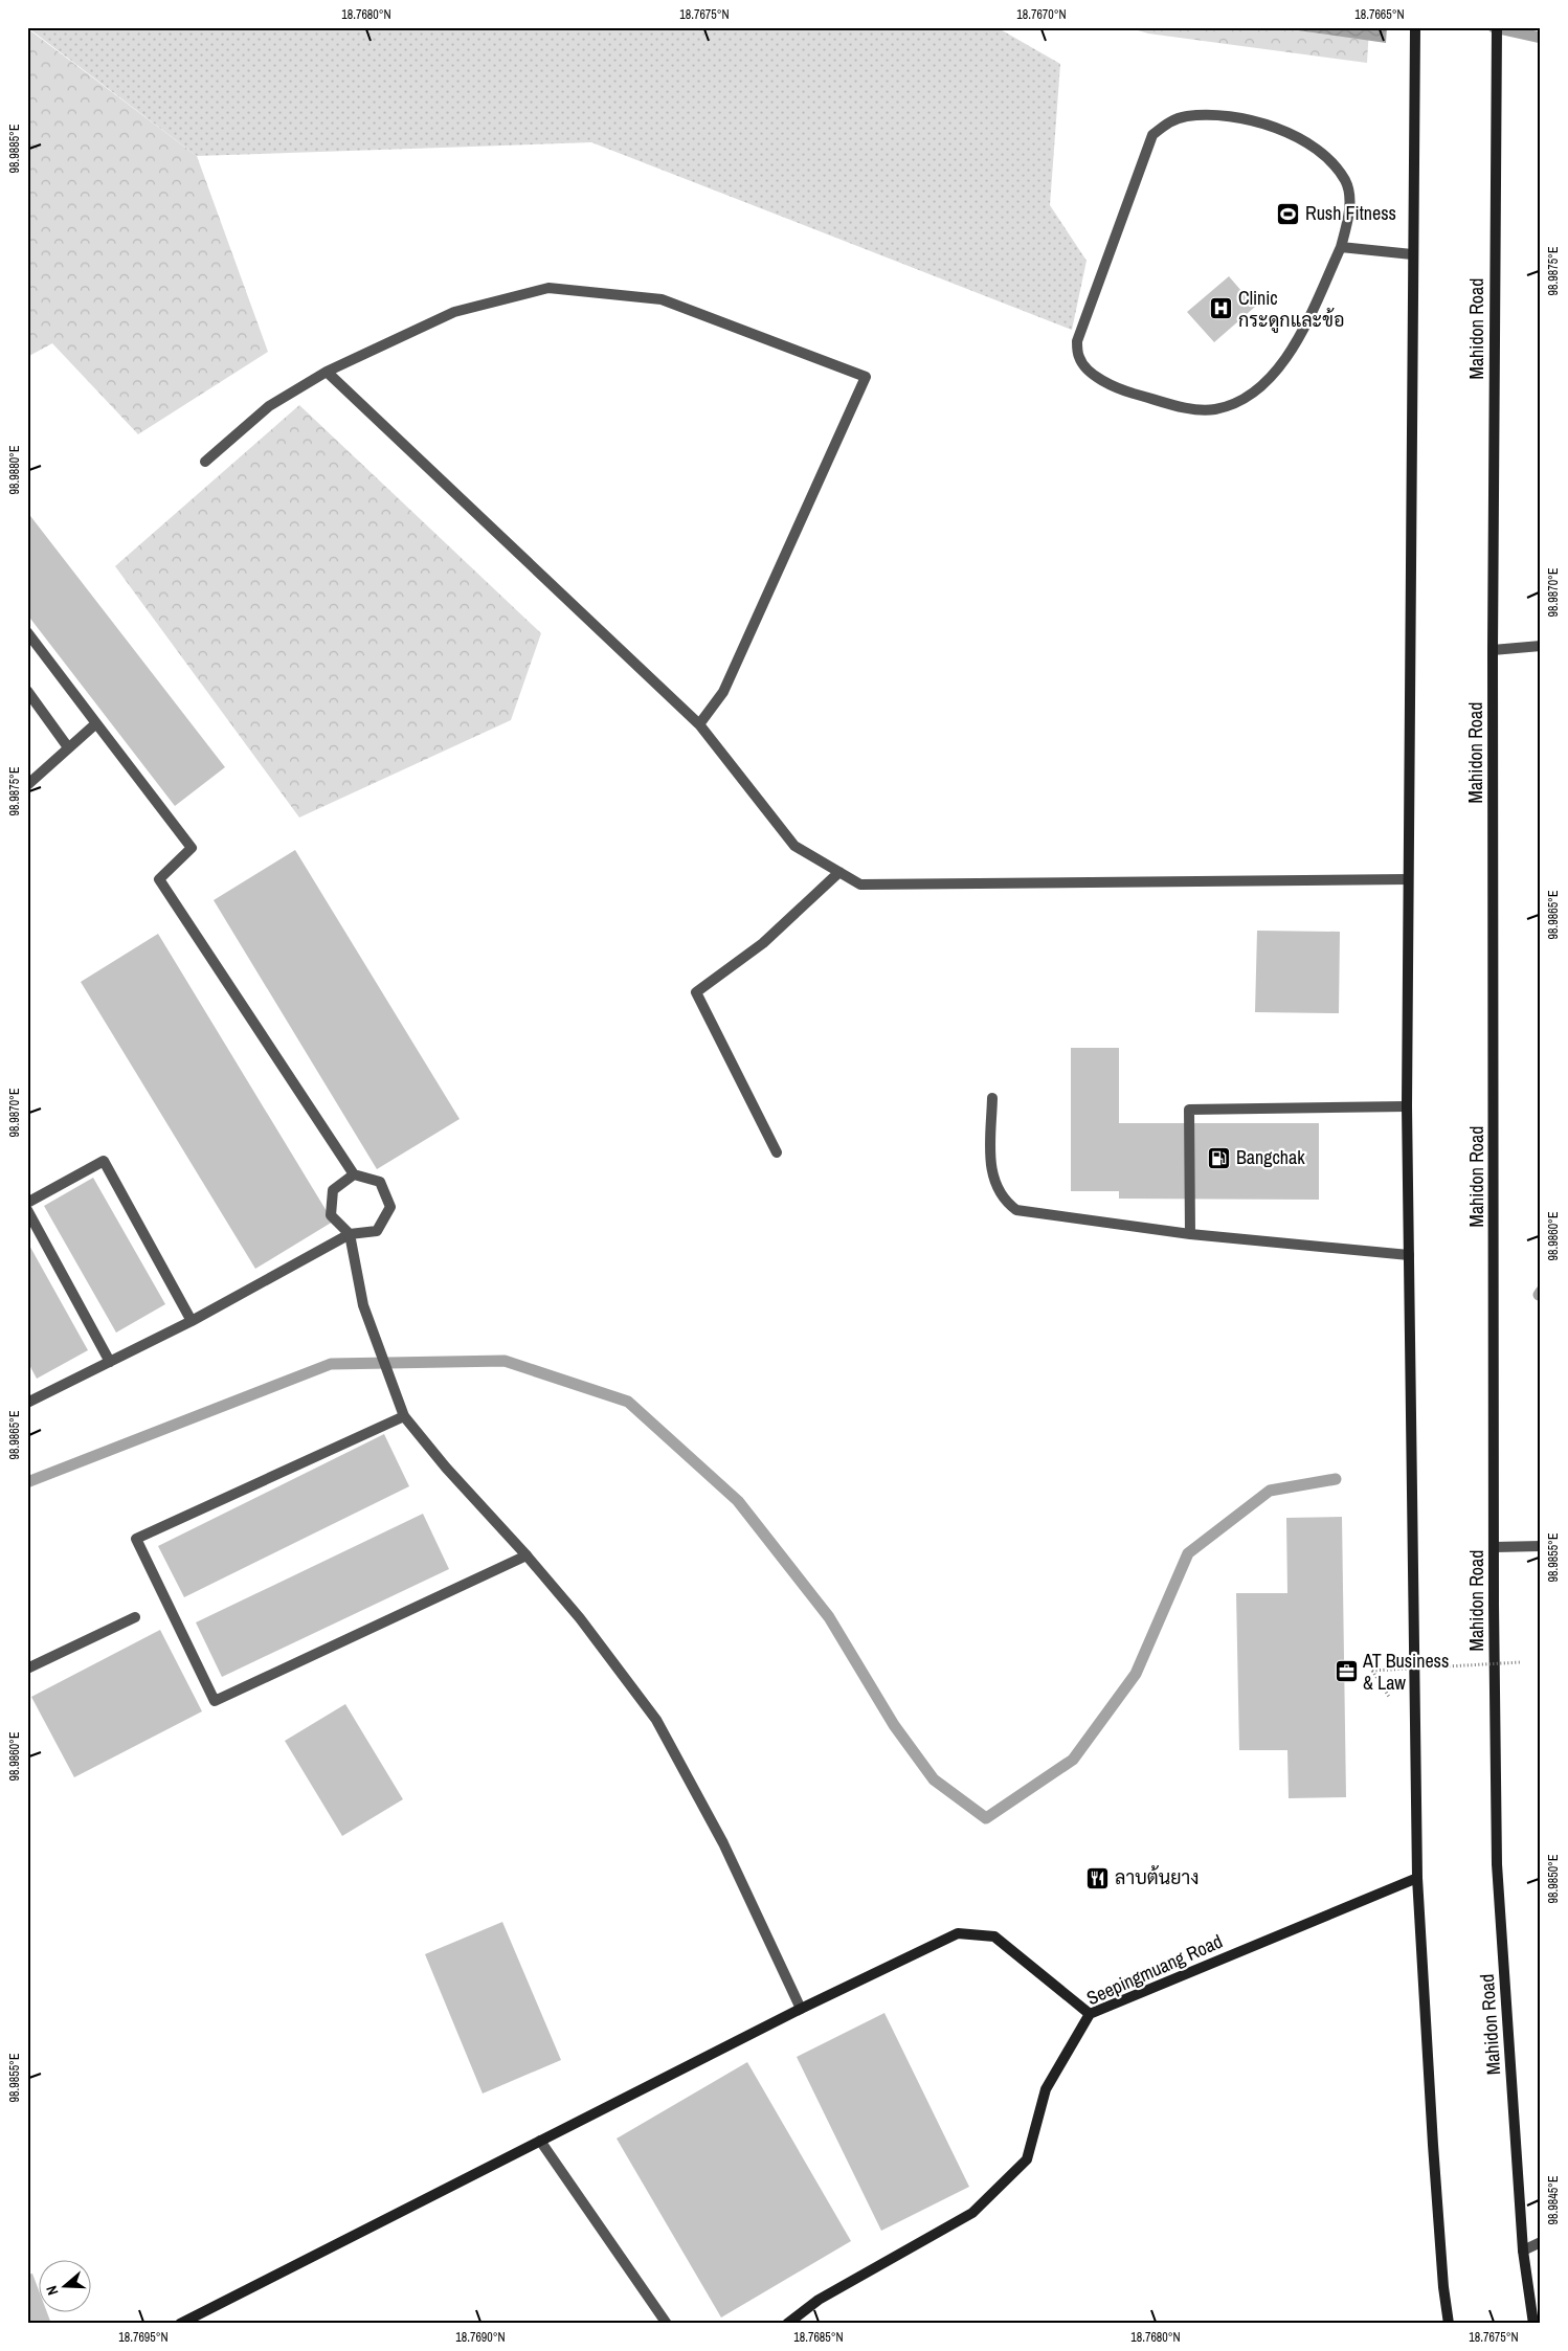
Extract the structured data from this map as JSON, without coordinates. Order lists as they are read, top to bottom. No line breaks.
{"streets":{"main road":["Mahidon Road","Seepingmuang Road"]},"places":{"sports":["Rush Fitness"],"hospital":["Clinic กระดูกและข้อ"],"fuel station":["Bangchak"],"office":["AT Business & Law"],"restaurant":["ลาบต้นยาง"]},"north":"left","coordinates":["18.7680°N","18.7675°N","18.7670°N","18.7665°N","98.9885°E","98.9875°E","98.9880°E","98.9870°E","98.9865°E","98.9860°E","98.9855°E","98.9850°E","98.9845°E","18.7695°N","18.7690°N","18.7685°N"]}
